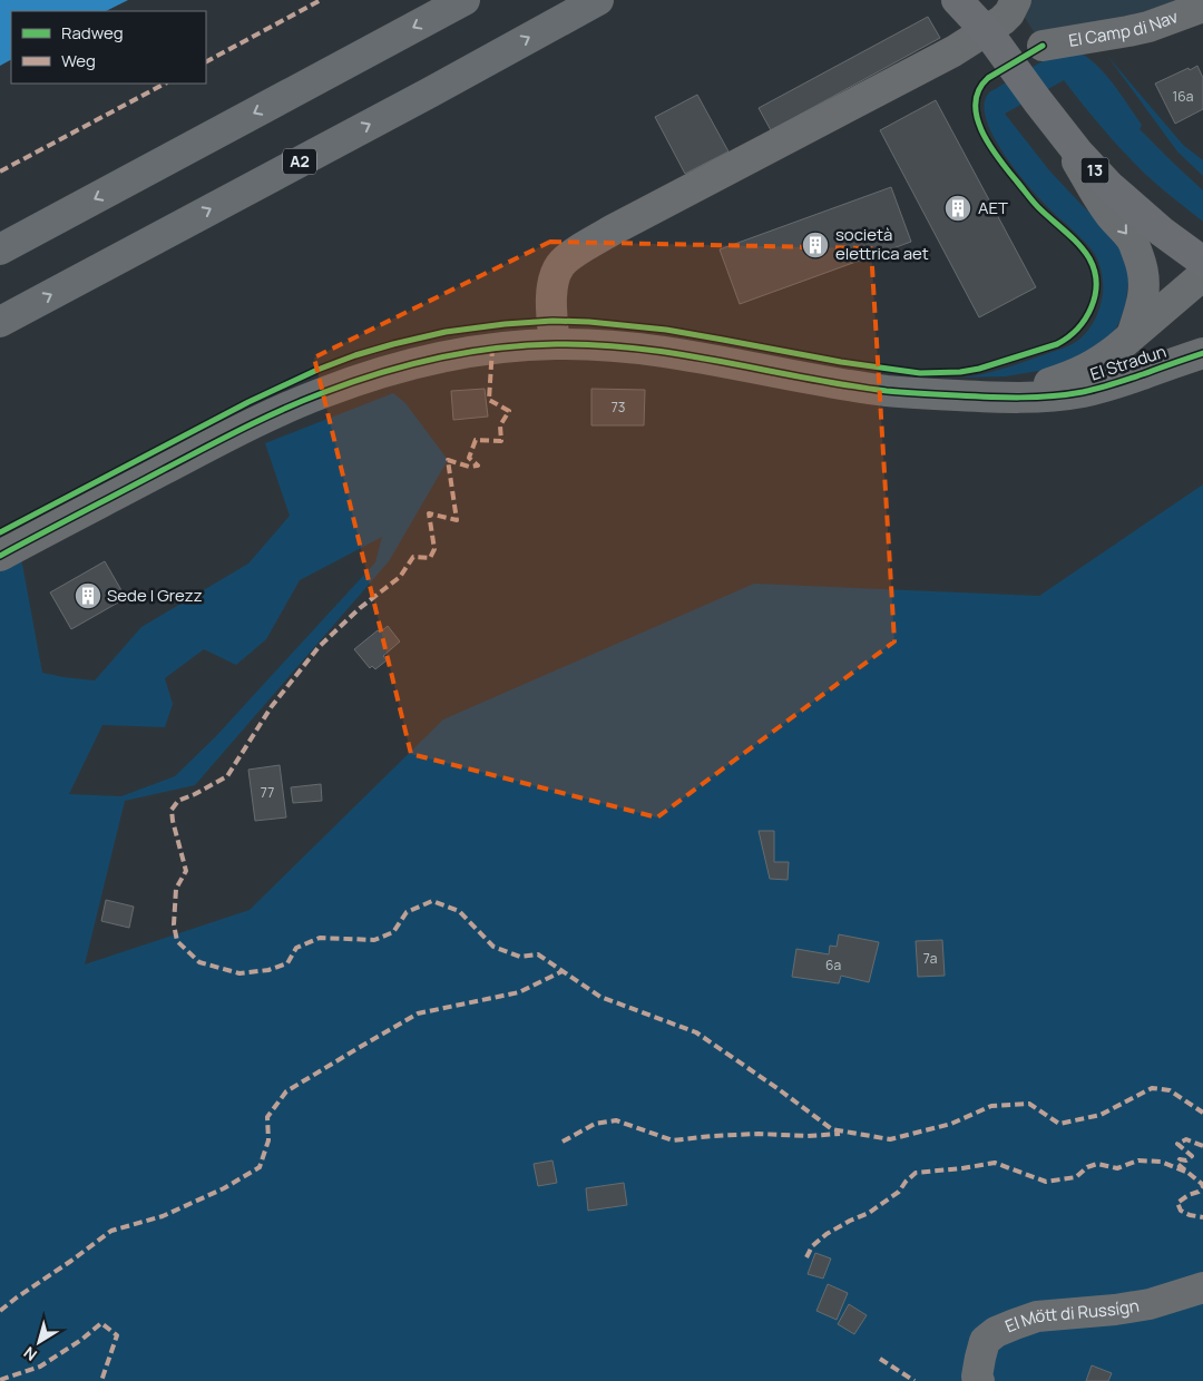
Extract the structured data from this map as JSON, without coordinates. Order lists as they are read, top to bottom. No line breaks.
{"streets":{"highway":["A2"],"main road":["13"],"street":["El Camp di Nav","El Stradun","El Mött di Russígn"]},"crossings":[["13","El Stradun"]],"places":{"building":["AET","società elettrica aet","Sede I Grezz"]},"house_numbers":["16a","73","77","7a","6a"],"legend":["Radweg","Weg"],"north":"bottom left"}
